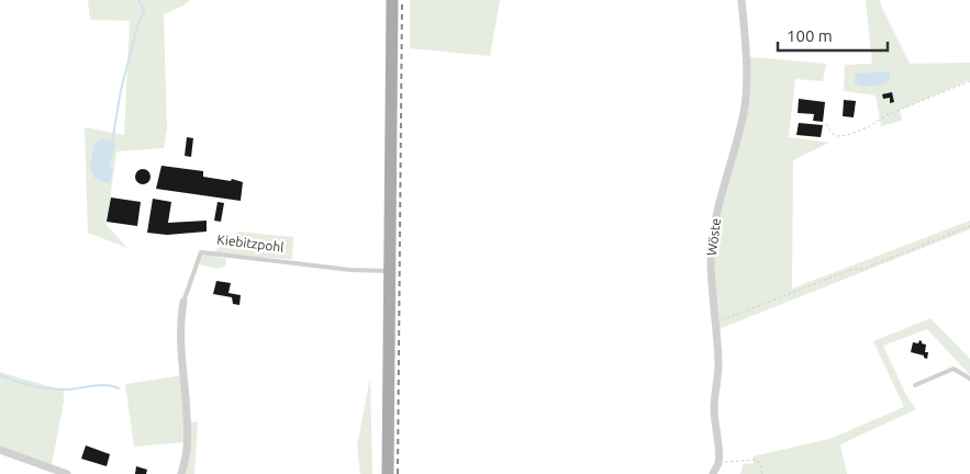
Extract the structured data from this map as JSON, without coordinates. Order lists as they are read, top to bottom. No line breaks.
{"streets":{"street":["Wöste","Kiebitzpohl"]},"scale_bar":"100 m"}
